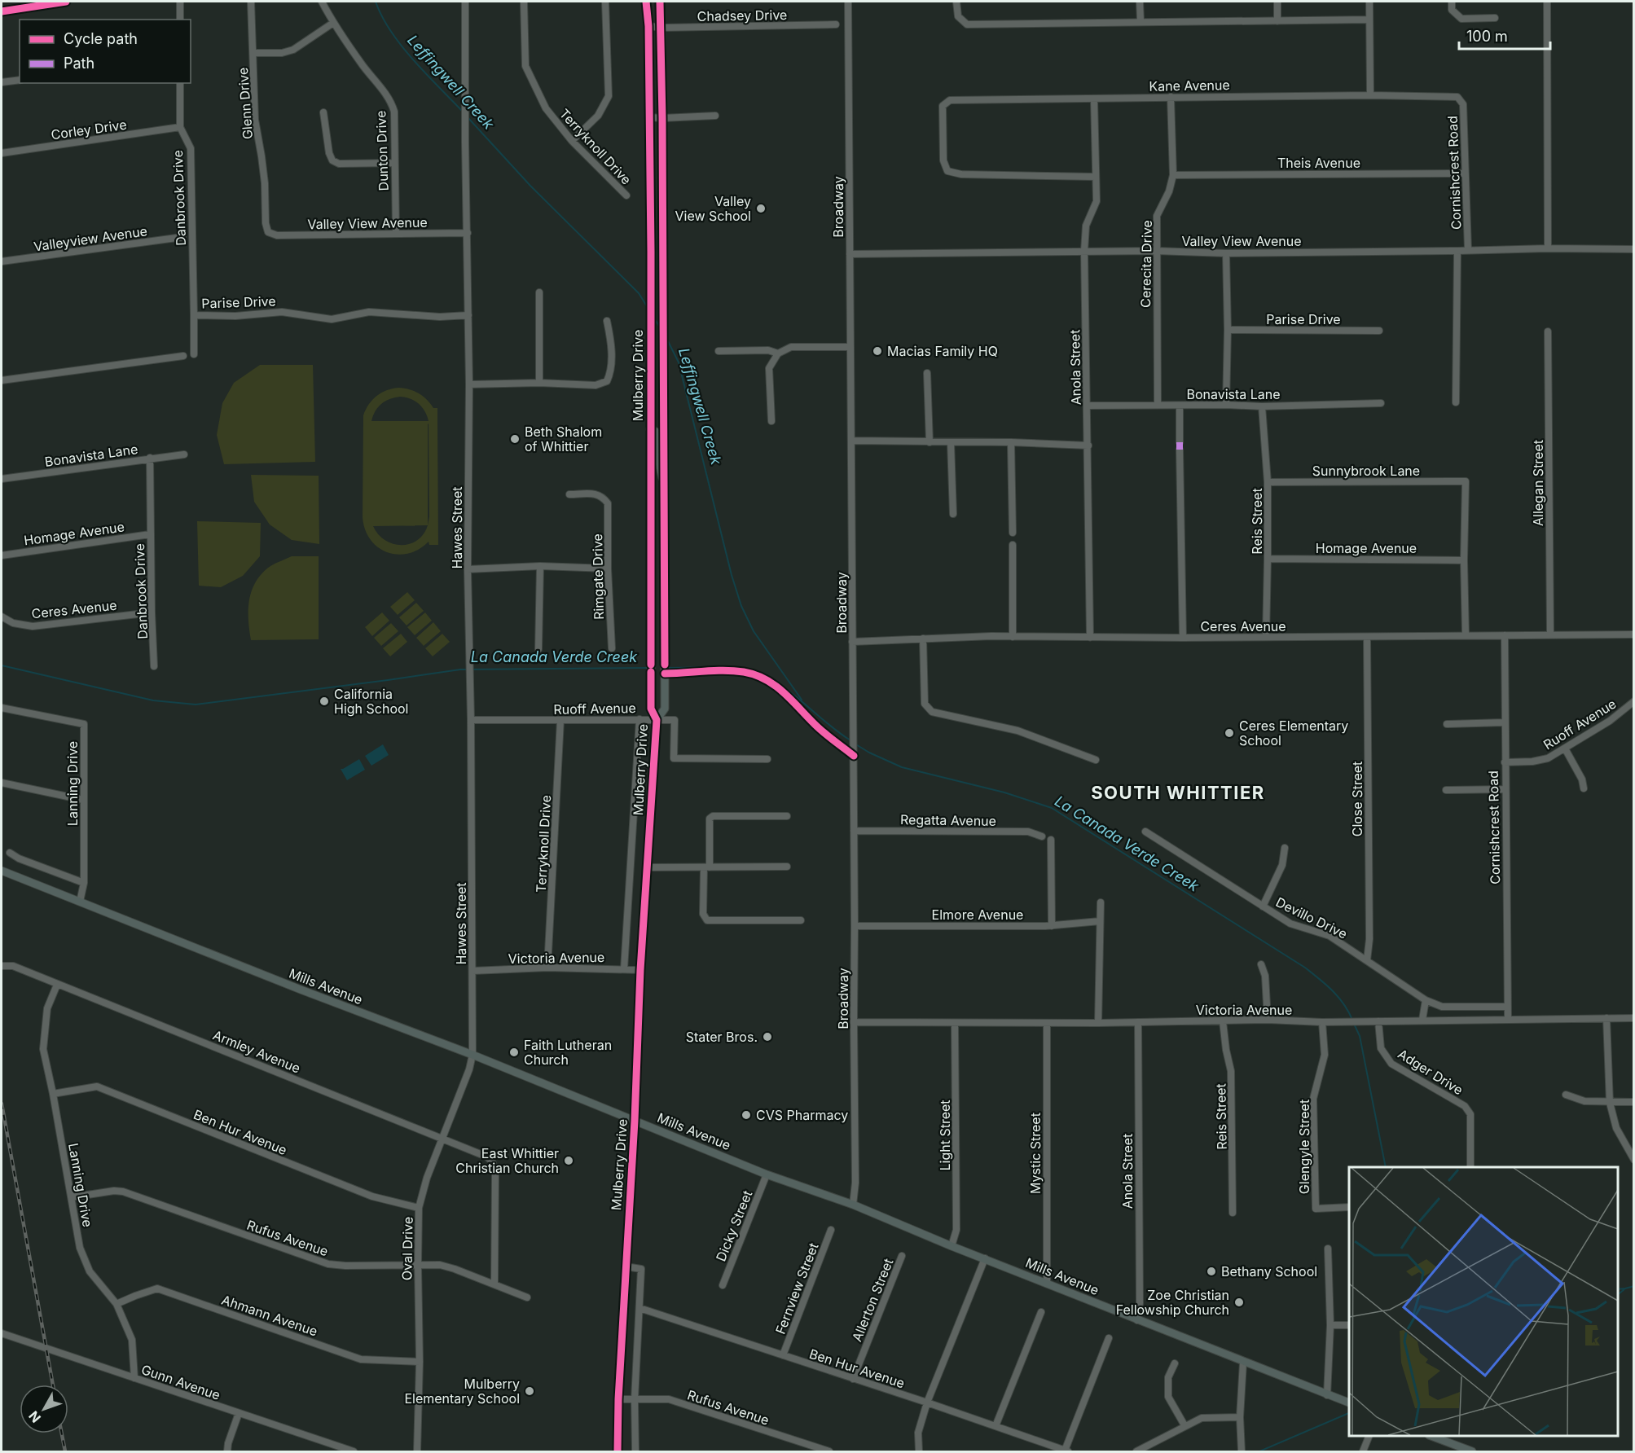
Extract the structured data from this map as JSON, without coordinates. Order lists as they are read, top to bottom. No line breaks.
{"streets":{"main road":["Mulberry Drive","Mills Avenue"],"street":["Chadsey Drive","Kane Avenue","Glenn Drive","Corley Drive","Terryknoll Drive","Dunton Drive","Theis Avenue","Cornishcrest Road","Danbrook Drive","Broadway","Valley View Avenue","Valleyview Avenue","Cerecita Drive","Parise Drive","Anola Street","Bonavista Lane","Sunnybrook Lane","Allegan Street","Reis Street","Hawes Street","Homage Avenue","Rimgate Drive","Ceres Avenue","Ruoff Avenue","Lanning Drive","Close Street","Regatta Avenue","Elmore Avenue","Devillo Drive","Victoria Avenue","Armley Avenue","Adger Drive","Ben Hur Avenue","Light Street","Glengyle Street","Mystic Street","Dicky Street","Rufus Avenue","Oval Drive","Fernview Street","Allerton Street","Ahmann Avenue","Gunn Avenue"]},"crossings":[["Chadsey Drive","Mulberry Drive"],["Kane Avenue","Cornishcrest Road"],["Kane Avenue","Cerecita Drive"],["Kane Avenue","Anola Street"],["Glenn Drive","Valley View Avenue"],["Corley Drive","Danbrook Drive"],["Terryknoll Drive","Ruoff Avenue"],["Terryknoll Drive","Victoria Avenue"],["Dunton Drive","Valley View Avenue"],["Theis Avenue","Cornishcrest Road"],["Theis Avenue","Cerecita Drive"],["Cornishcrest Road","Valley View Avenue"],["Cornishcrest Road","Ceres Avenue"],["Cornishcrest Road","Ruoff Avenue"],["Cornishcrest Road","Victoria Avenue"],["Danbrook Drive","Parise Drive"],["Danbrook Drive","Bonavista Lane"],["Danbrook Drive","Homage Avenue"],["Danbrook Drive","Ceres Avenue"],["Broadway","Valley View Avenue"],["Broadway","Ceres Avenue"],["Broadway","Regatta Avenue"],["Broadway","Elmore Avenue"],["Broadway","Victoria Avenue"],["Broadway","Mills Avenue"],["Valley View Avenue","Cerecita Drive"],["Valley View Avenue","Anola Street"],["Valley View Avenue","Hawes Street"],["Cerecita Drive","Bonavista Lane"],["Parise Drive","Hawes Street"],["Anola Street","Bonavista Lane"],["Anola Street","Ceres Avenue"],["Anola Street","Victoria Avenue"],["Anola Street","Mills Avenue"],["Mulberry Drive","Ruoff Avenue"],["Mulberry Drive","Victoria Avenue"],["Mulberry Drive","Mills Avenue"],["Mulberry Drive","Rufus Avenue"],["Bonavista Lane","Reis Street"],["Sunnybrook Lane","Reis Street"],["Sunnybrook Lane","Homage Avenue"],["Allegan Street","Ceres Avenue"],["Reis Street","Homage Avenue"],["Reis Street","Ceres Avenue"],["Reis Street","Victoria Avenue"],["Hawes Street","Ruoff Avenue"],["Hawes Street","Victoria Avenue"],["Hawes Street","Mills Avenue"],["Hawes Street","Oval Drive"],["Ceres Avenue","Close Street"],["Lanning Drive","Mills Avenue"],["Lanning Drive","Armley Avenue"],["Lanning Drive","Ben Hur Avenue"],["Lanning Drive","Rufus Avenue"],["Lanning Drive","Ahmann Avenue"],["Lanning Drive","Gunn Avenue"],["Close Street","Devillo Drive"],["Victoria Avenue","Adger Drive"],["Victoria Avenue","Light Street"],["Victoria Avenue","Glengyle Street"],["Victoria Avenue","Mystic Street"],["Mills Avenue","Light Street"],["Mills Avenue","Mystic Street"],["Mills Avenue","Dicky Street"],["Mills Avenue","Oval Drive"],["Armley Avenue","Rufus Avenue"],["Armley Avenue","Oval Drive"],["Ben Hur Avenue","Oval Drive"],["Ben Hur Avenue","Fernview Street"],["Ben Hur Avenue","Allerton Street"],["Rufus Avenue","Oval Drive"],["Oval Drive","Ahmann Avenue"]],"districts":["SOUTH WHITTIER"],"water":["Leffingwell Creek","La Canada Verde Creek"],"places":["Valley View School","Macias Family HQ","Beth Shalom of Whittier","California High School","Ceres Elementary School","Stater Bros.","Faith Lutheran Church","CVS Pharmacy","East Whittier Christian Church","Bethany School","Zoe Christian Fellowship Church","Mulberry Elementary School"],"legend":["Cycle path","Path"],"scale_bar":"100 m","north":"bottom left"}
